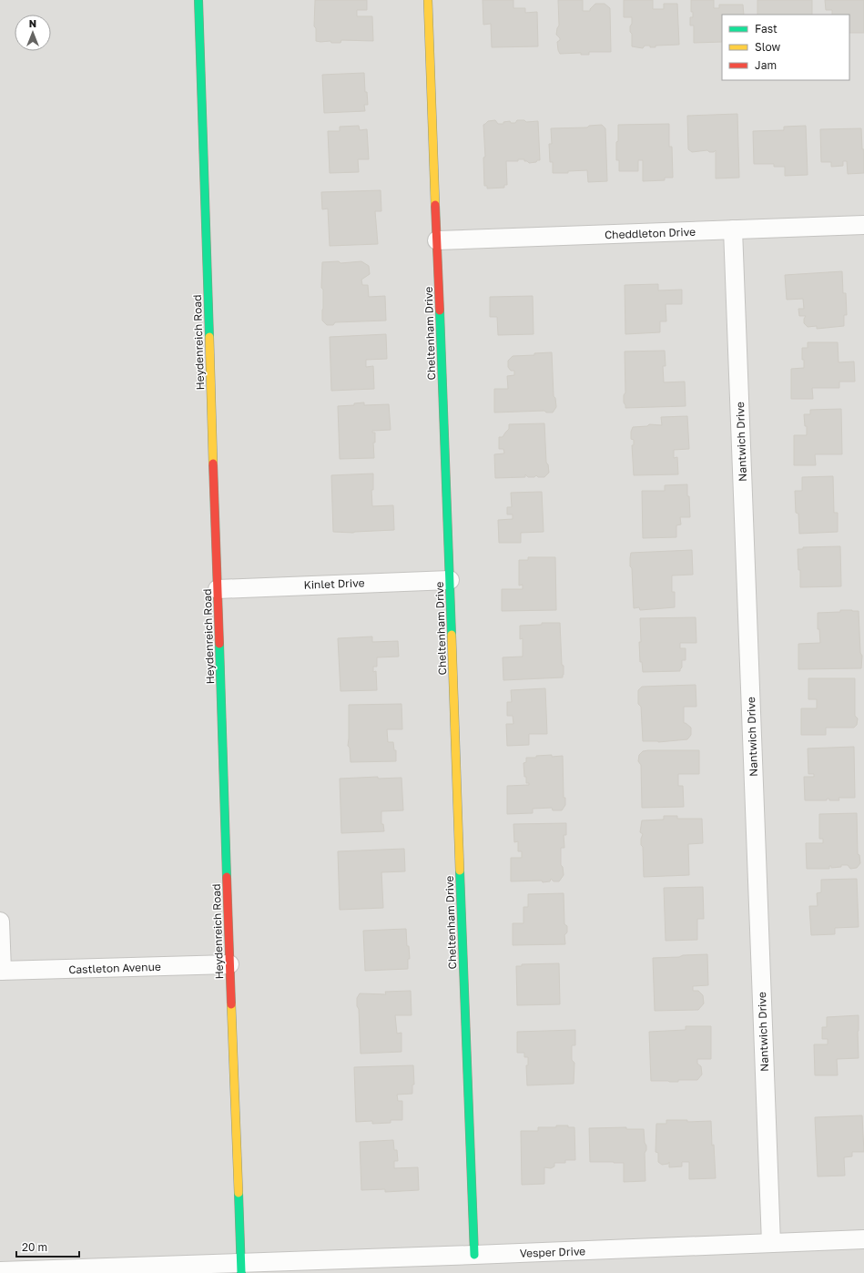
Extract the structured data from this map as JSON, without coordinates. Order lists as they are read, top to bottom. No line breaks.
{"streets":{"street":["Cheddleton Drive","Cheltenham Drive","Heydenreich Road","Nantwich Drive","Kinlet Drive","Castleton Avenue","Vesper Drive"]},"crossings":[["Cheddleton Drive","Cheltenham Drive"],["Cheddleton Drive","Nantwich Drive"],["Cheltenham Drive","Kinlet Drive"],["Cheltenham Drive","Vesper Drive"],["Heydenreich Road","Kinlet Drive"],["Heydenreich Road","Castleton Avenue"],["Heydenreich Road","Vesper Drive"],["Nantwich Drive","Vesper Drive"]],"legend":["Fast","Slow","Jam"],"scale_bar":"20 m","north":"top"}
